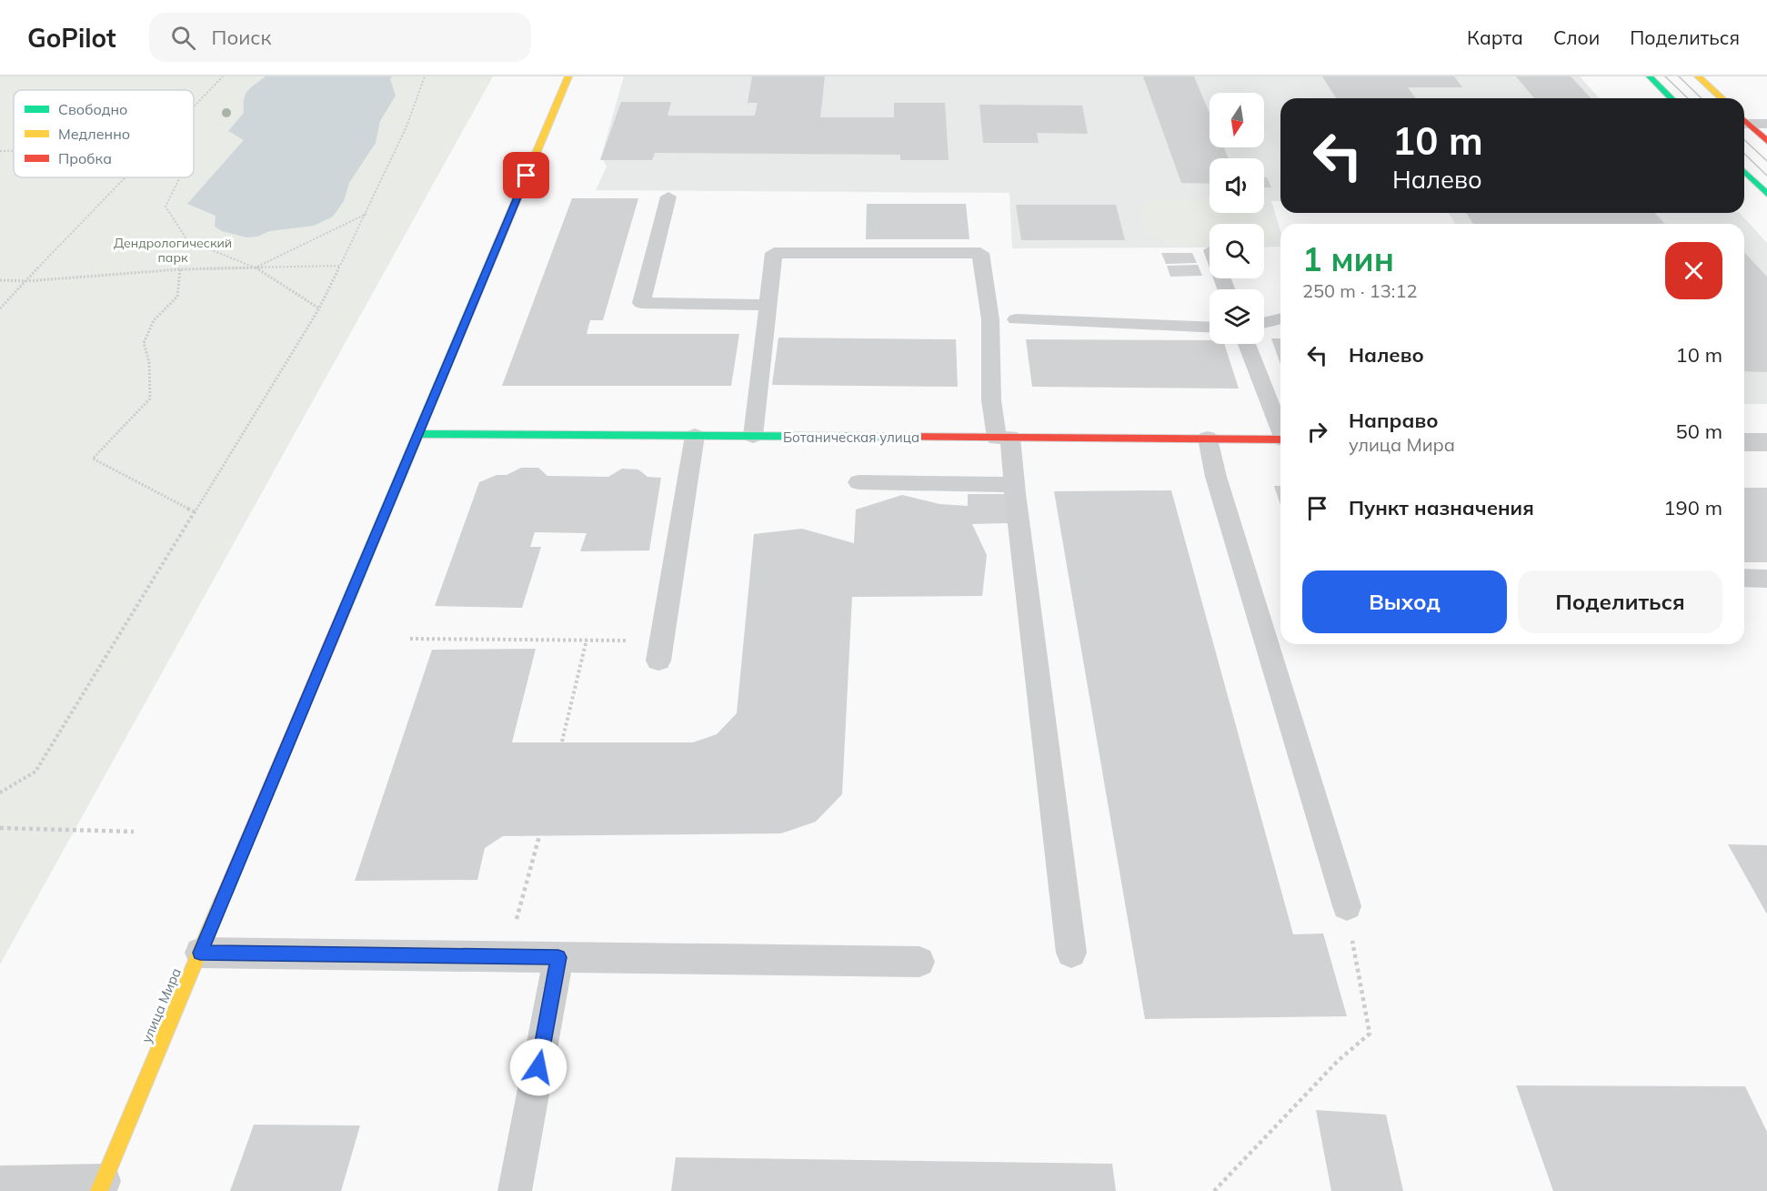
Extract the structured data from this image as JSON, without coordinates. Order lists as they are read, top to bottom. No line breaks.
{"streets":{"street":["Ботаническая улица","улица Мира"]},"crossings":[["Ботаническая улица","улица Мира"]],"parks":["Дендрологический парк"],"legend":["Свободно","Медленно","Пробка"],"north":"bottom","page":{"header":"GoPilot","search":"Поиск","nav":["Карта","Слои","Поделиться"],"turn":["10 m","Налево"],"heading":["1 мин","250 m · 13:12"],"list":[{"name":"Налево","value":"10 m"},{"name":"Направо","note":"улица Мира","value":"50 m"},{"name":"Пункт назначения","value":"190 m"}],"buttons":["Выход","Поделиться"]}}
